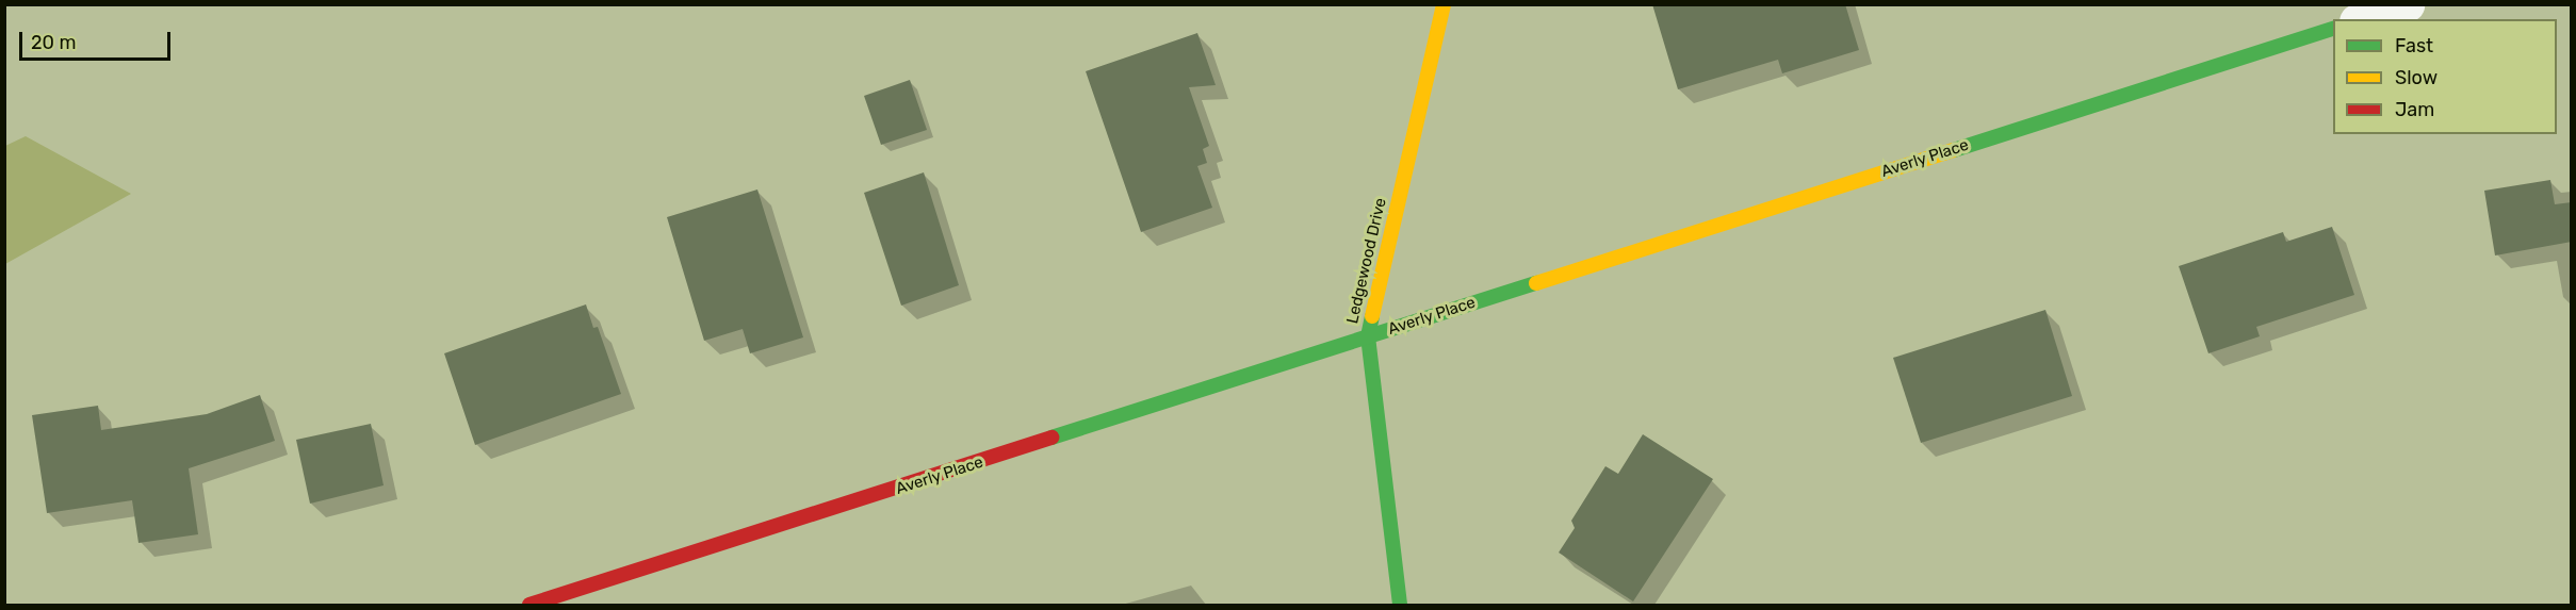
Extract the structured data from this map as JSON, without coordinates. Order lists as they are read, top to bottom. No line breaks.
{"streets":{"street":["Averly Place","Ledgewood Drive"]},"crossings":[["Averly Place","Ledgewood Drive"]],"legend":["Fast","Slow","Jam"],"scale_bar":"20 m"}
